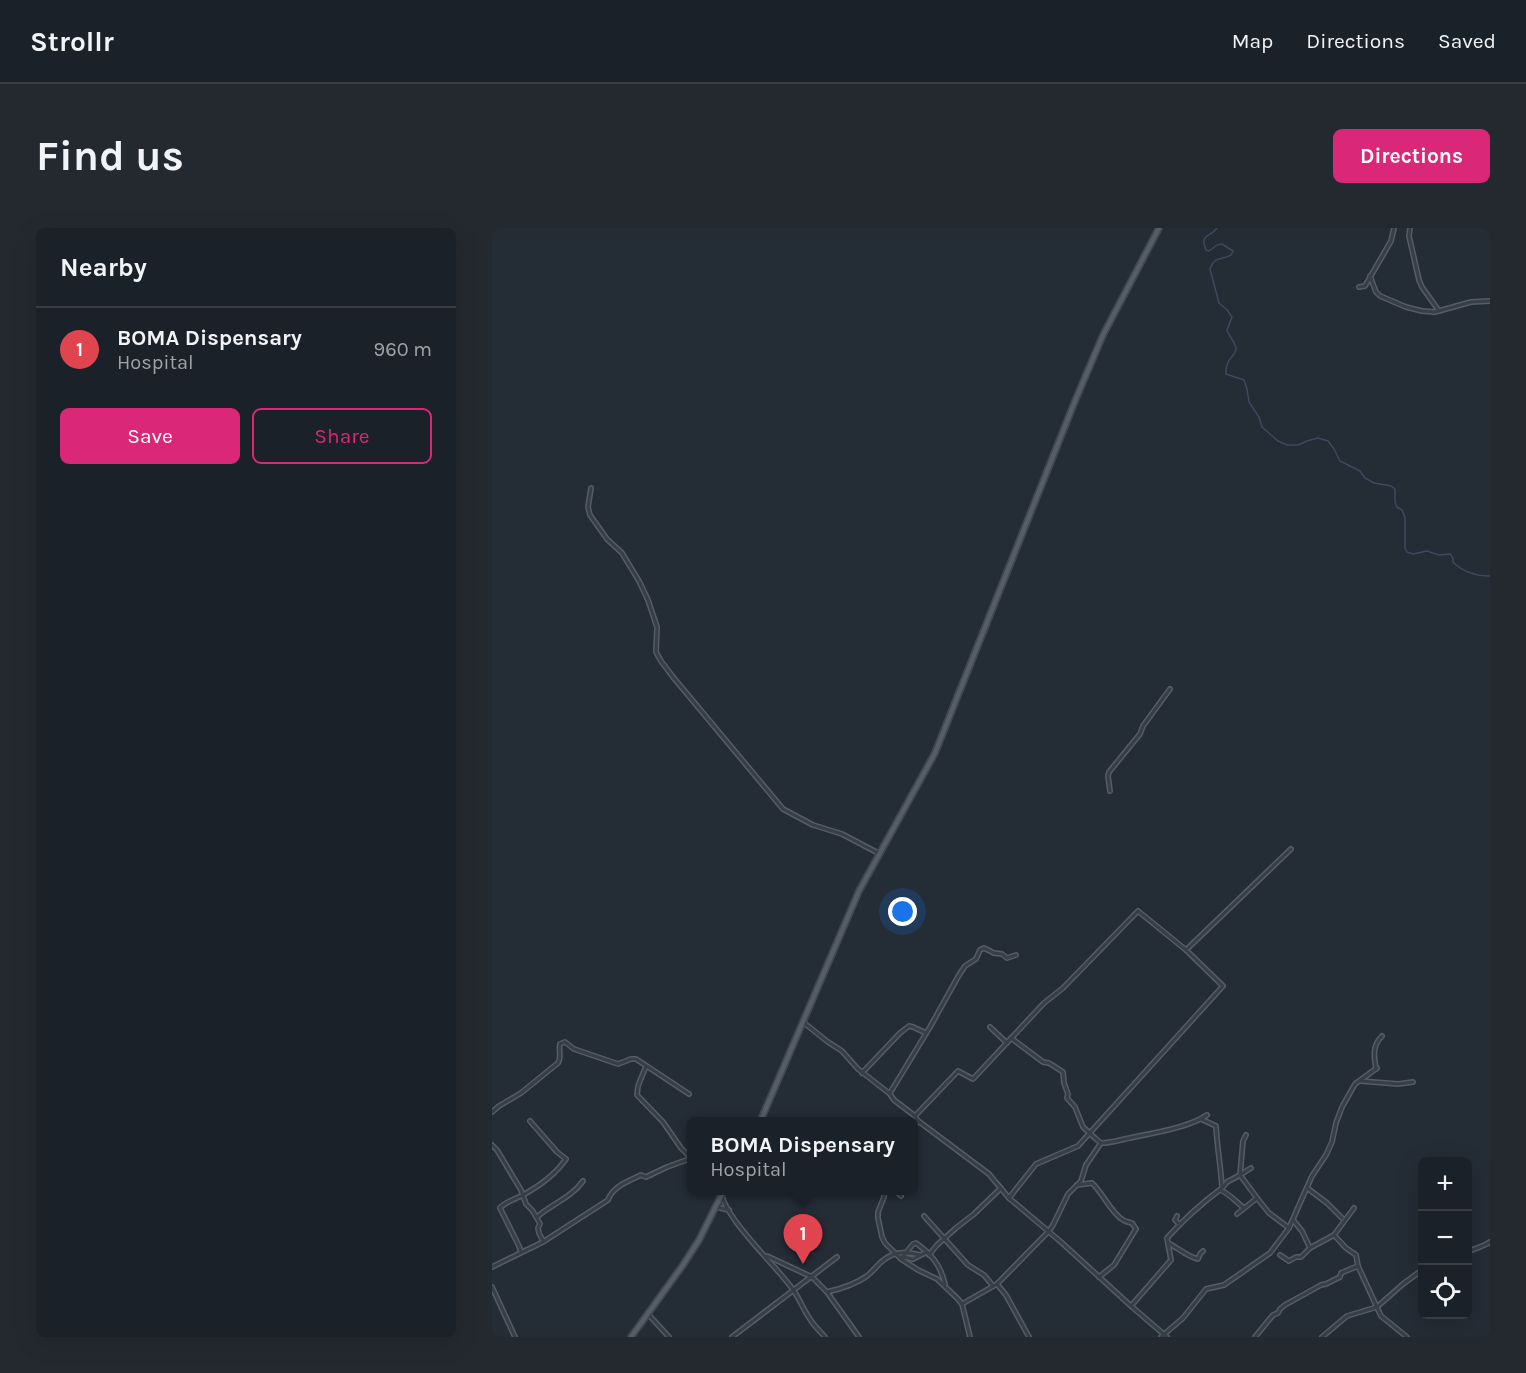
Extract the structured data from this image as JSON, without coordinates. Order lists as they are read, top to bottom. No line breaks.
{"page":{"header":"Strollr","nav":["Map","Directions","Saved"],"buttons":["Directions",["Save","Share"]],"title":"Find us","heading":"Nearby","list":[{"mark":"1","name":"BOMA Dispensary","note":"Hospital","value":"960 m"}],"popup":["BOMA Dispensary","Hospital"],"map_buttons":["+","−"],"pins":"1"}}
